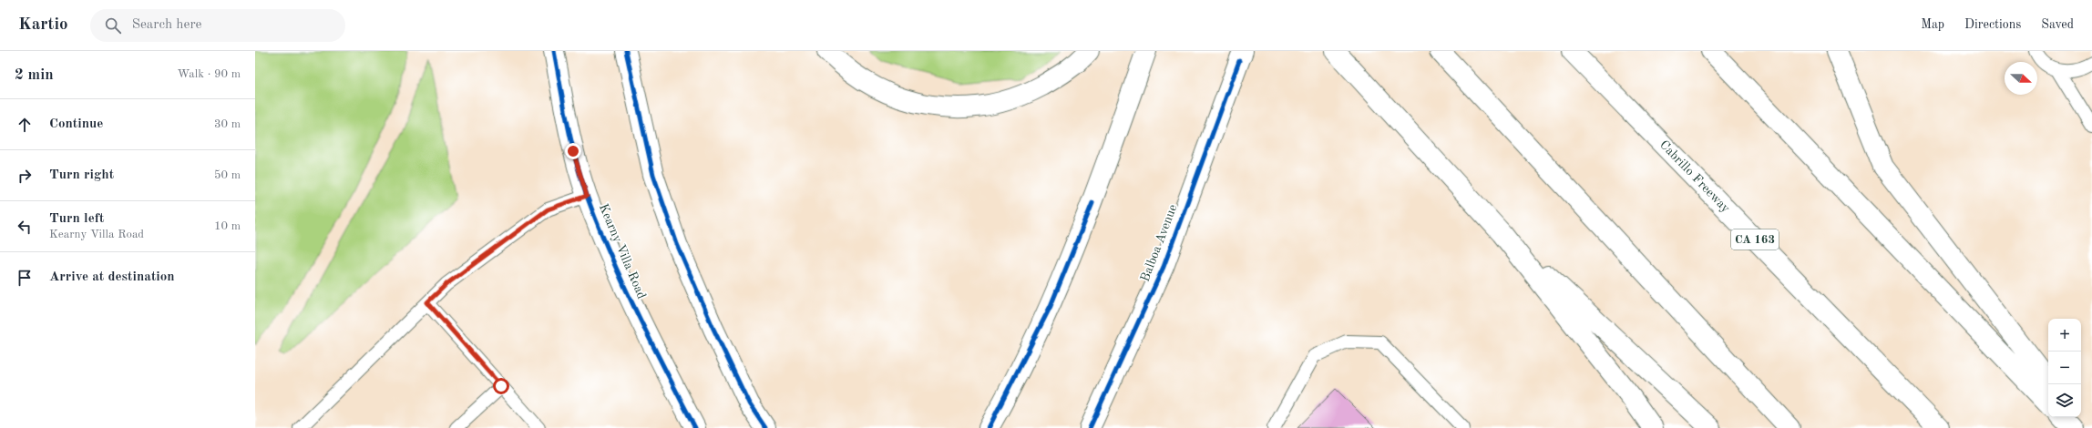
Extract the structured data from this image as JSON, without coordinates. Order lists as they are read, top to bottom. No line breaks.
{"streets":{"main road":["Cabrillo Freeway","CA 163","Balboa Avenue","Kearny Villa Road"]},"north":"right","page":{"header":"Kartio","search":"Search here","nav":["Map","Directions","Saved"],"heading":["2 min","Walk · 90 m"],"list":[["Continue","30 m"],["Turn right","50 m"],["Turn left","Kearny Villa Road","10 m"],"Arrive at destination"],"map_buttons":["+","−"]}}
